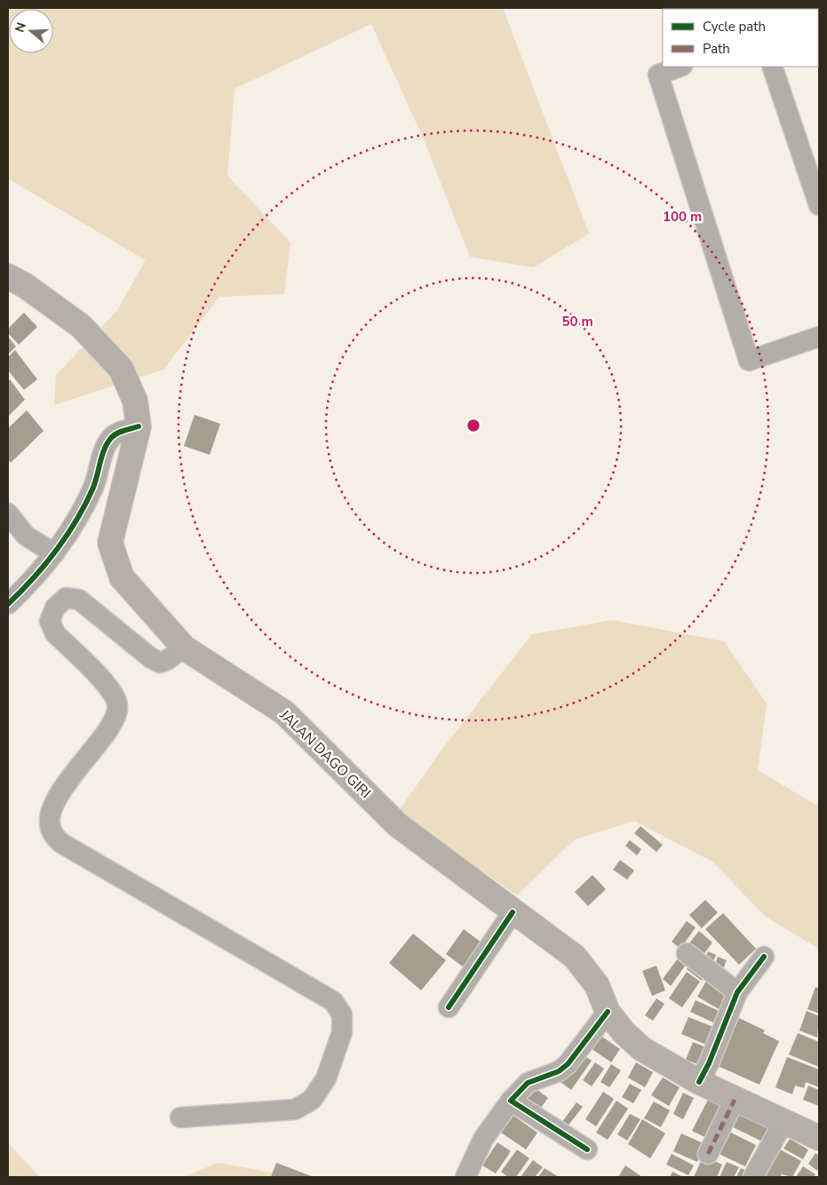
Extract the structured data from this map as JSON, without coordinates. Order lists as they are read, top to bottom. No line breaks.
{"streets":{"main road":["JALAN DAGO GIRI"]},"legend":["Cycle path","Path"],"north":"left","rings":["100 m","50 m"]}
